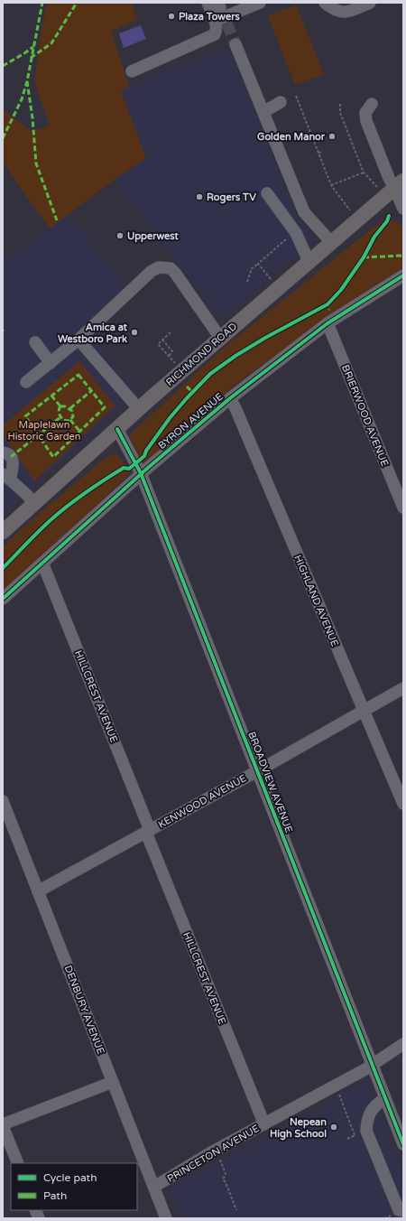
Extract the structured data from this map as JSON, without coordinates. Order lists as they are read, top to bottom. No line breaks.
{"streets":{"main road":["RICHMOND ROAD"],"street":["BRIERWOOD AVENUE","BYRON AVENUE","HIGHLAND AVENUE","HILLCREST AVENUE","BROADVIEW AVENUE","KENWOOD AVENUE","DENBURY AVENUE","PRINCETON AVENUE"]},"crossings":[["RICHMOND ROAD","BROADVIEW AVENUE"],["BRIERWOOD AVENUE","BYRON AVENUE"],["BYRON AVENUE","HIGHLAND AVENUE"],["BYRON AVENUE","HILLCREST AVENUE"],["BYRON AVENUE","BROADVIEW AVENUE"],["HIGHLAND AVENUE","KENWOOD AVENUE"],["HILLCREST AVENUE","KENWOOD AVENUE"],["HILLCREST AVENUE","PRINCETON AVENUE"],["BROADVIEW AVENUE","KENWOOD AVENUE"],["BROADVIEW AVENUE","PRINCETON AVENUE"],["KENWOOD AVENUE","DENBURY AVENUE"],["DENBURY AVENUE","PRINCETON AVENUE"]],"parks":["Maplelawn Historic Garden"],"places":["Plaza Towers","Golden Manor","Rogers TV","Upperwest","Amica at Westboro Park","Nepean High School"],"legend":["Cycle path","Path"]}
